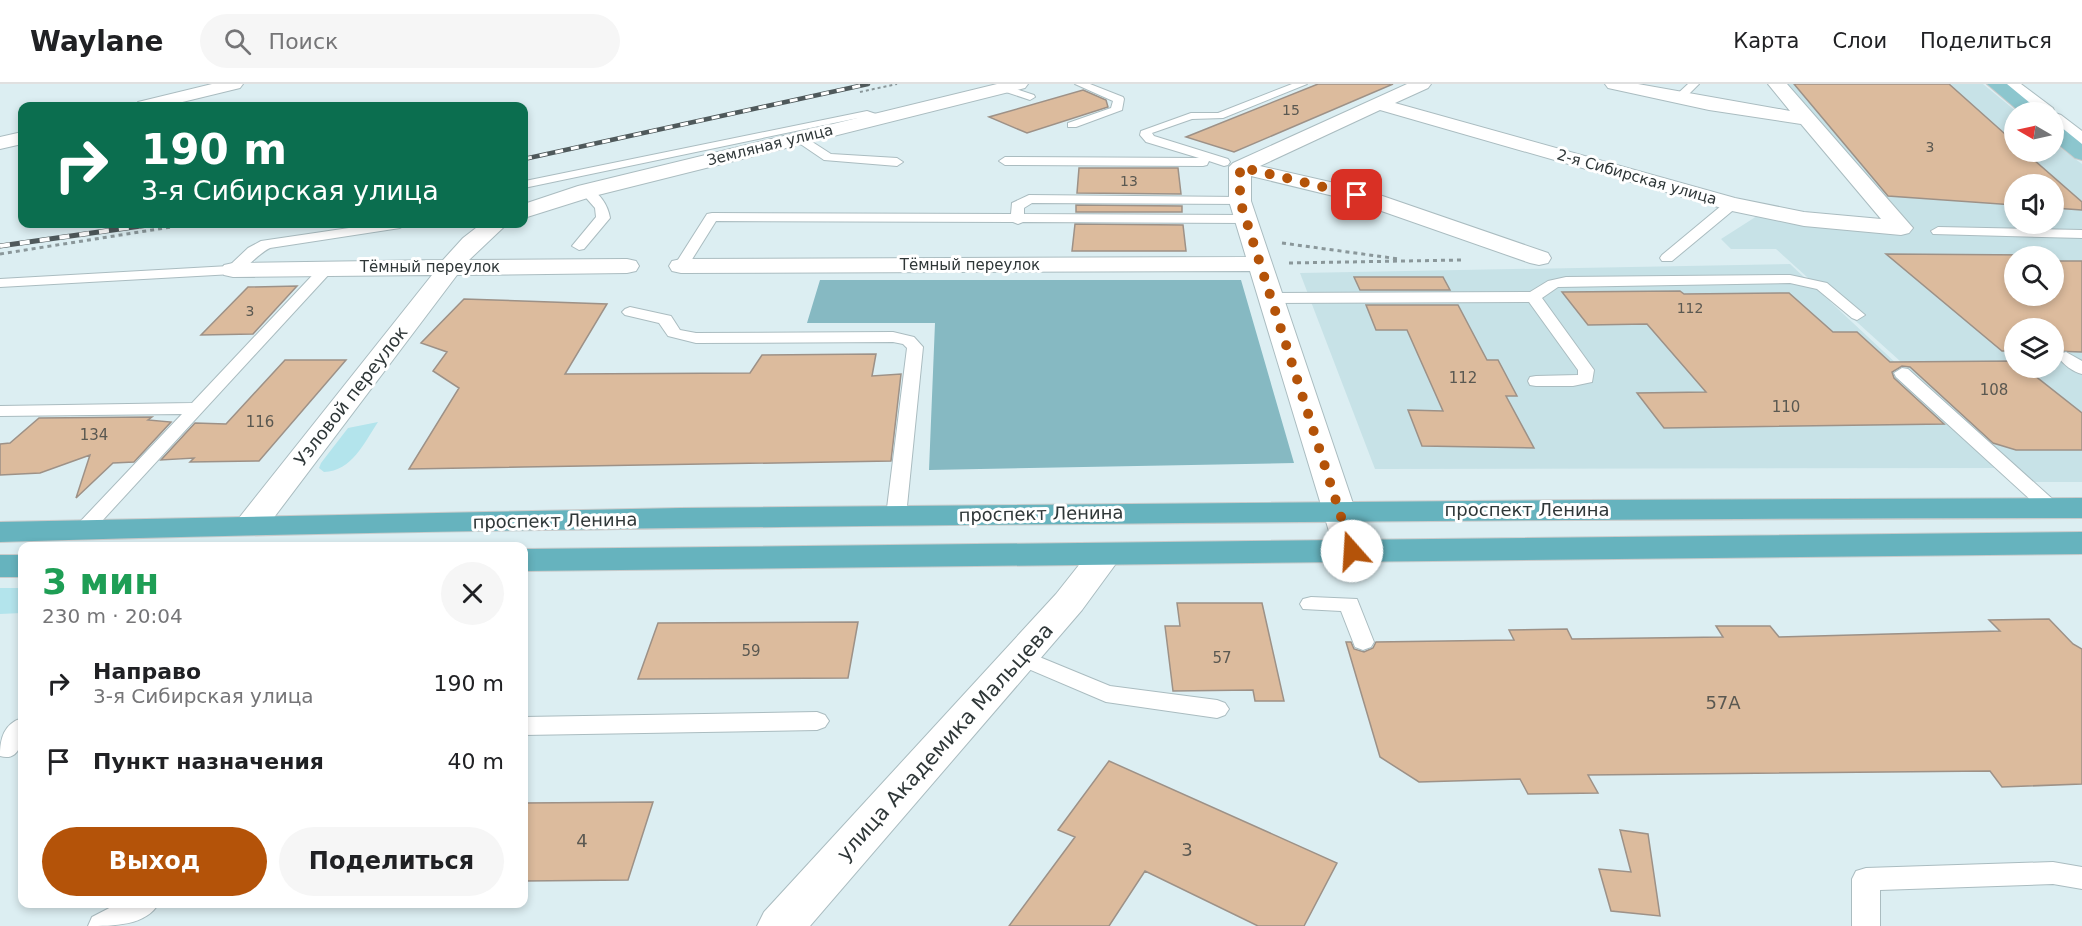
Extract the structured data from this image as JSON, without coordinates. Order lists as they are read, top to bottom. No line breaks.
{"streets":{"highway":["проспект Ленина"],"street":["Земляная улица","2-я Сибирская улица","Тёмный переулок","Узловой переулок","улица Академика Мальцева"]},"crossings":[["Тёмный переулок","Узловой переулок"],["Узловой переулок","проспект Ленина"]],"house_numbers":["15","3","13","112","3","112","108","110","116","134","59","57","57А","4","3"],"north":"left","page":{"header":"Waylane","search":"Поиск","nav":["Карта","Слои","Поделиться"],"turn":["190 m","3-я Сибирская улица"],"heading":["3 мин","230 m · 20:04"],"list":[{"name":"Направо","note":"3-я Сибирская улица","value":"190 m"},{"name":"Пункт назначения","value":"40 m"}],"buttons":["Выход","Поделиться"]}}
